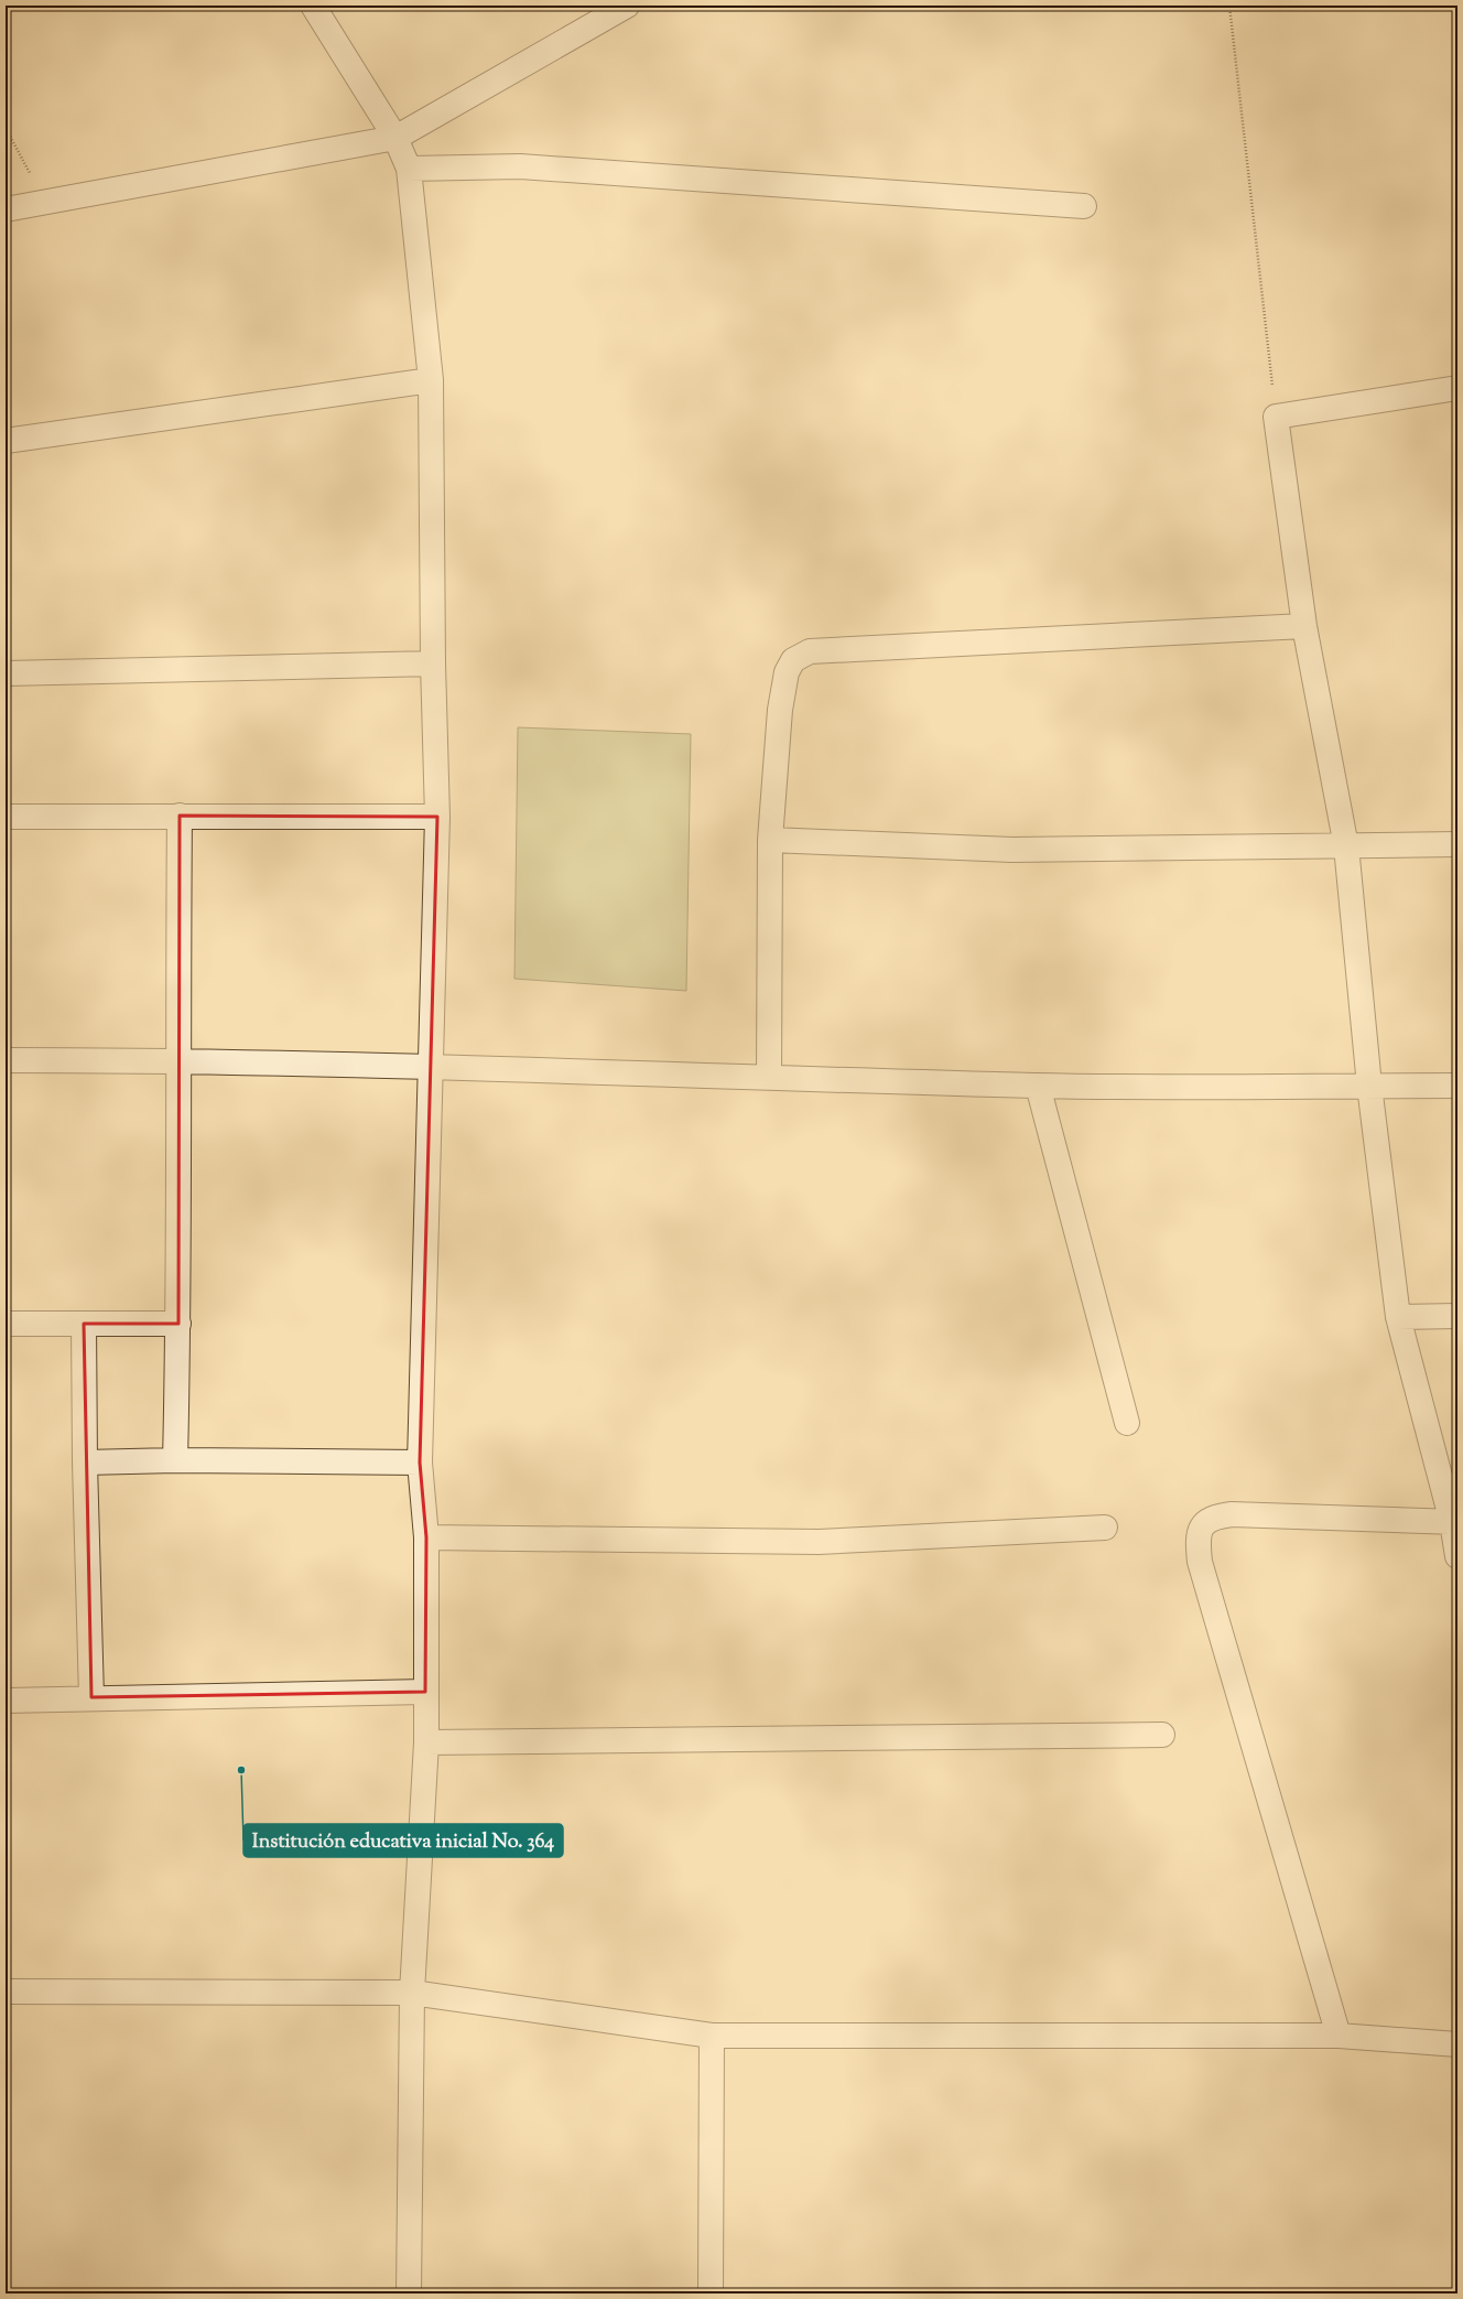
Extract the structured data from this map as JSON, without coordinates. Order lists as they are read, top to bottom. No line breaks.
{"places":["Institución educativa inicial No. 364"]}
